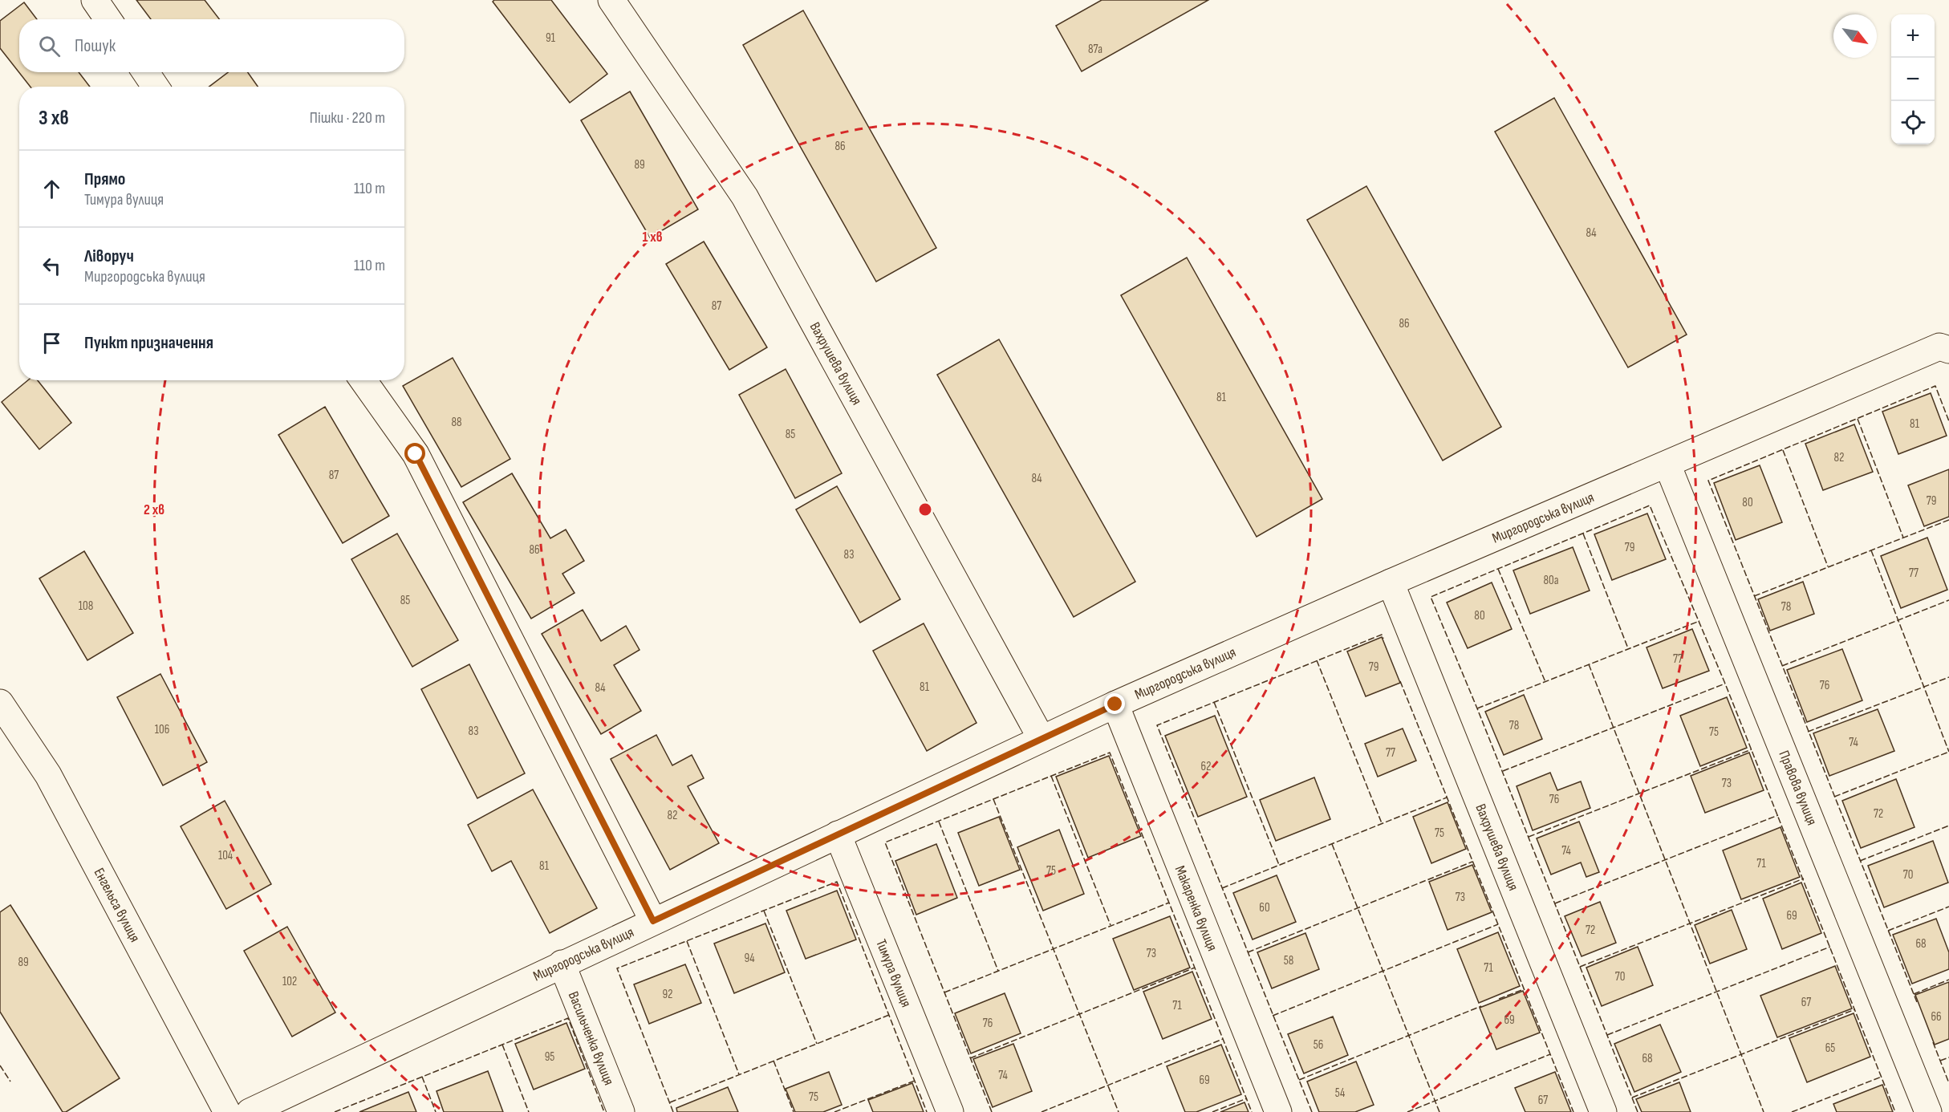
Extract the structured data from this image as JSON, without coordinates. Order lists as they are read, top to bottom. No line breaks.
{"streets":{"street":["Вахрушева вулиця","Миргородська вулиця","Правова вулиця","Енгельса вулиця","Макаренка вулиця","Тимура вулиця","Васильченка вулиця"]},"crossings":[["Вахрушева вулиця","Миргородська вулиця"],["Миргородська вулиця","Правова вулиця"],["Миргородська вулиця","Макаренка вулиця"],["Миргородська вулиця","Тимура вулиця"],["Миргородська вулиця","Васильченка вулиця"]],"house_numbers":["91","87а","86","89","84","87","86","81","88","81","85","82","87","84","79","80","79","86","83","77","80а","85","108","78","80","77","79","76","81","84","78","106","83","75","74","77","62","73","76","72","82","75","74","104","71","81","75","70","73","60","69","72","68","73","94","58","89","71","70","102","92","67","71","66","69","76","56","65","95","68","74","69","54","75","67"],"north":"bottom right","page":{"map_buttons":["+","−"],"search":"Пошук","heading":["3 хв","Пішки · 220 m"],"list":[["Прямо","Тимура вулиця","110 m"],["Ліворуч","Миргородська вулиця","110 m"],"Пункт призначення"]},"rings":["1 хв","2 хв"]}
